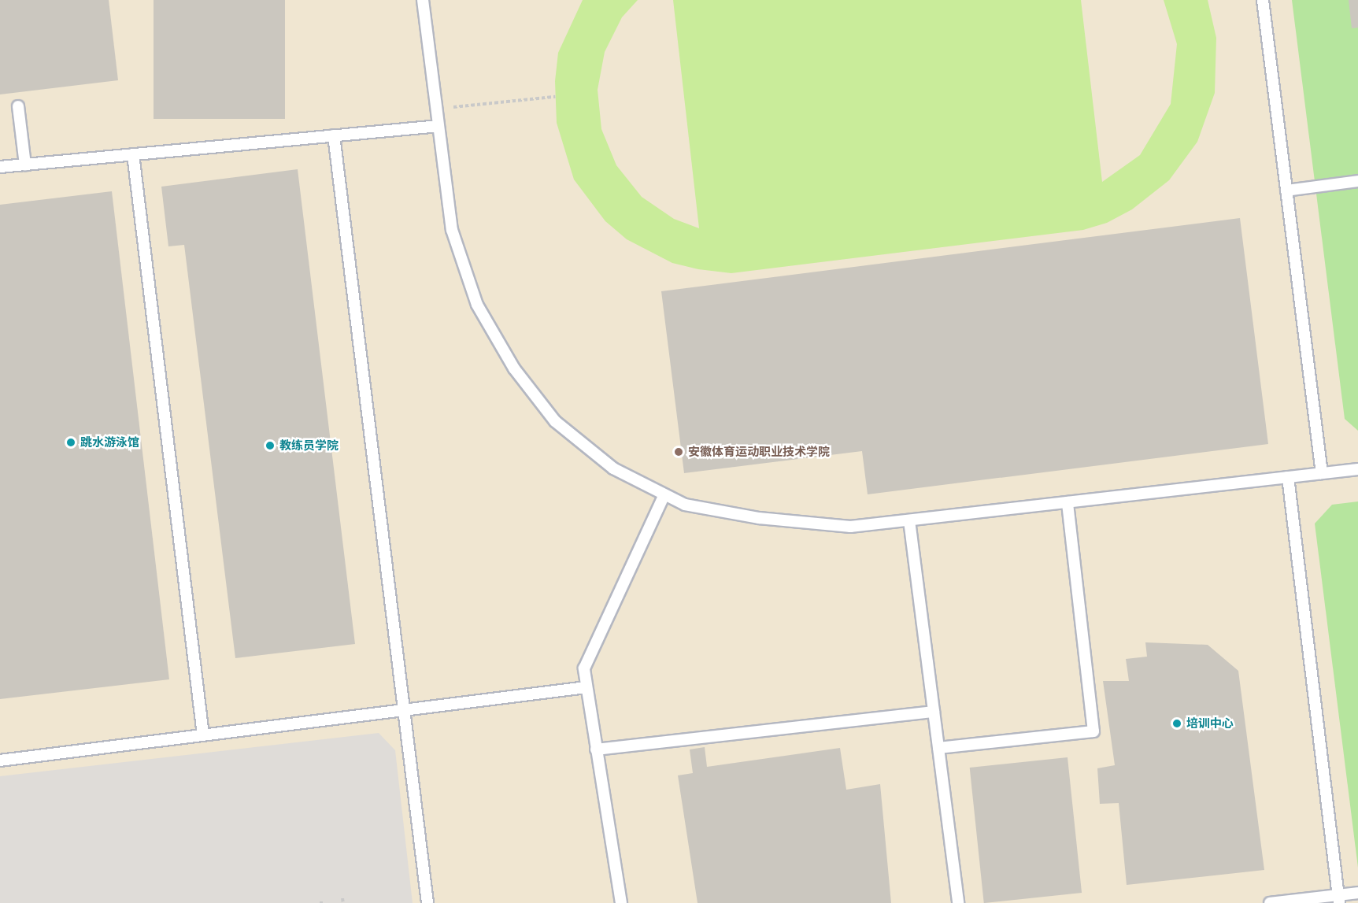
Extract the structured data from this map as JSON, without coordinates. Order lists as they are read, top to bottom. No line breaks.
{"places":["跳水游泳馆","教练员学院","安徽体育运动职业技术学院","培训中心"]}
